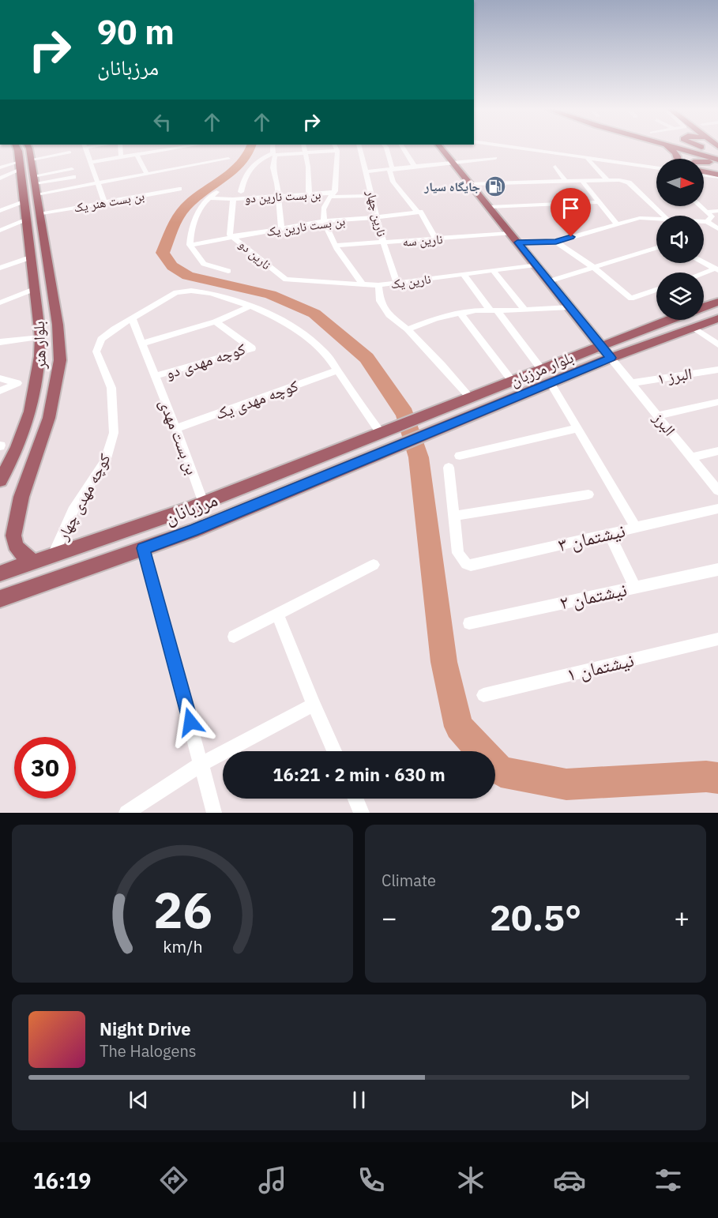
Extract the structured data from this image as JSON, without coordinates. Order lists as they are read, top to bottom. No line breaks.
{"streets":{"main road":["بلوار هنر","بلوار مرزبان","مرزبانان"],"street":["بن بست نارین دو","بن بست هنر یک","نارین چهار","بن بست نارین یک","نارین سه","نارین دو","نارین یک","کوچه مهدی دو","البرز ۱","کوچه مهدی یک","البرز","بن بست مهدی","کوچه مهدی چهار","نيشتمان ۳","نيشتمان ۲","نيشتمان ۱"]},"crossings":[["بن بست نارین دو","نارین دو"],["بن بست هنر یک","بلوار هنر"],["نارین چهار","بن بست نارین یک"],["نارین چهار","نارین سه"],["نارین چهار","نارین یک"],["بن بست نارین یک","نارین دو"],["نارین دو","نارین یک"],["بلوار هنر","مرزبانان"],["کوچه مهدی دو","بن بست مهدی"],["بلوار مرزبان","البرز"],["بلوار مرزبان","مرزبانان"],["البرز ۱","البرز"],["کوچه مهدی یک","بن بست مهدی"],["کوچه مهدی یک","کوچه مهدی چهار"],["بن بست مهدی","کوچه مهدی چهار"],["بن بست مهدی","مرزبانان"],["کوچه مهدی چهار","مرزبانان"]],"places":{"fuel station":["جایگاه سیار"]},"north":"right","page":{"turn":["90 m","مرزبانان"],"limit":"30","trip":"16:21 · 2 min · 630 m","tile":"Climate","heat":["−","20.5°","+"],"song":["Night Drive","The Halogens"],"tabs":"16:19","gauge":["26","km/h"]}}
